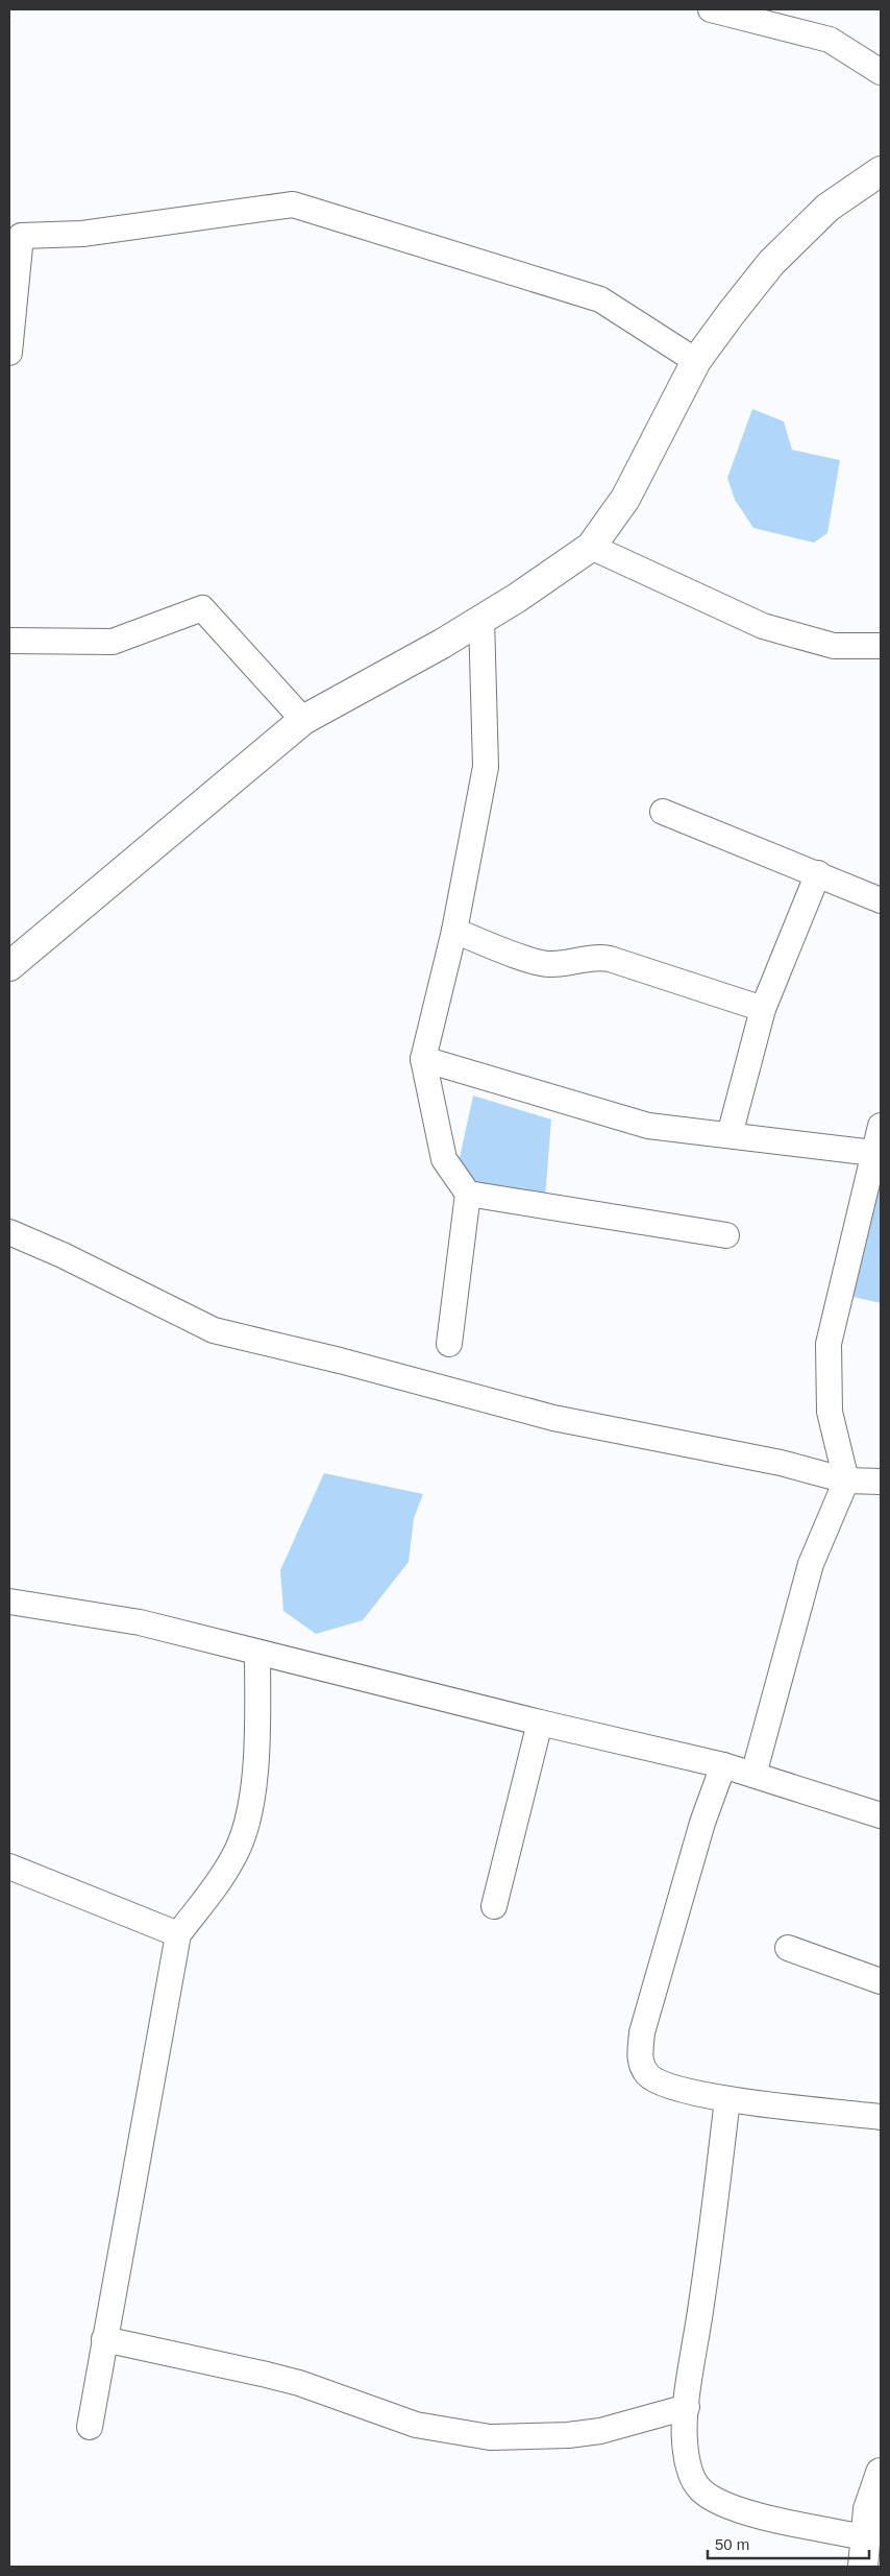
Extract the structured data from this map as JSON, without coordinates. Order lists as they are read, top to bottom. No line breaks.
{"scale_bar":"50 m"}
